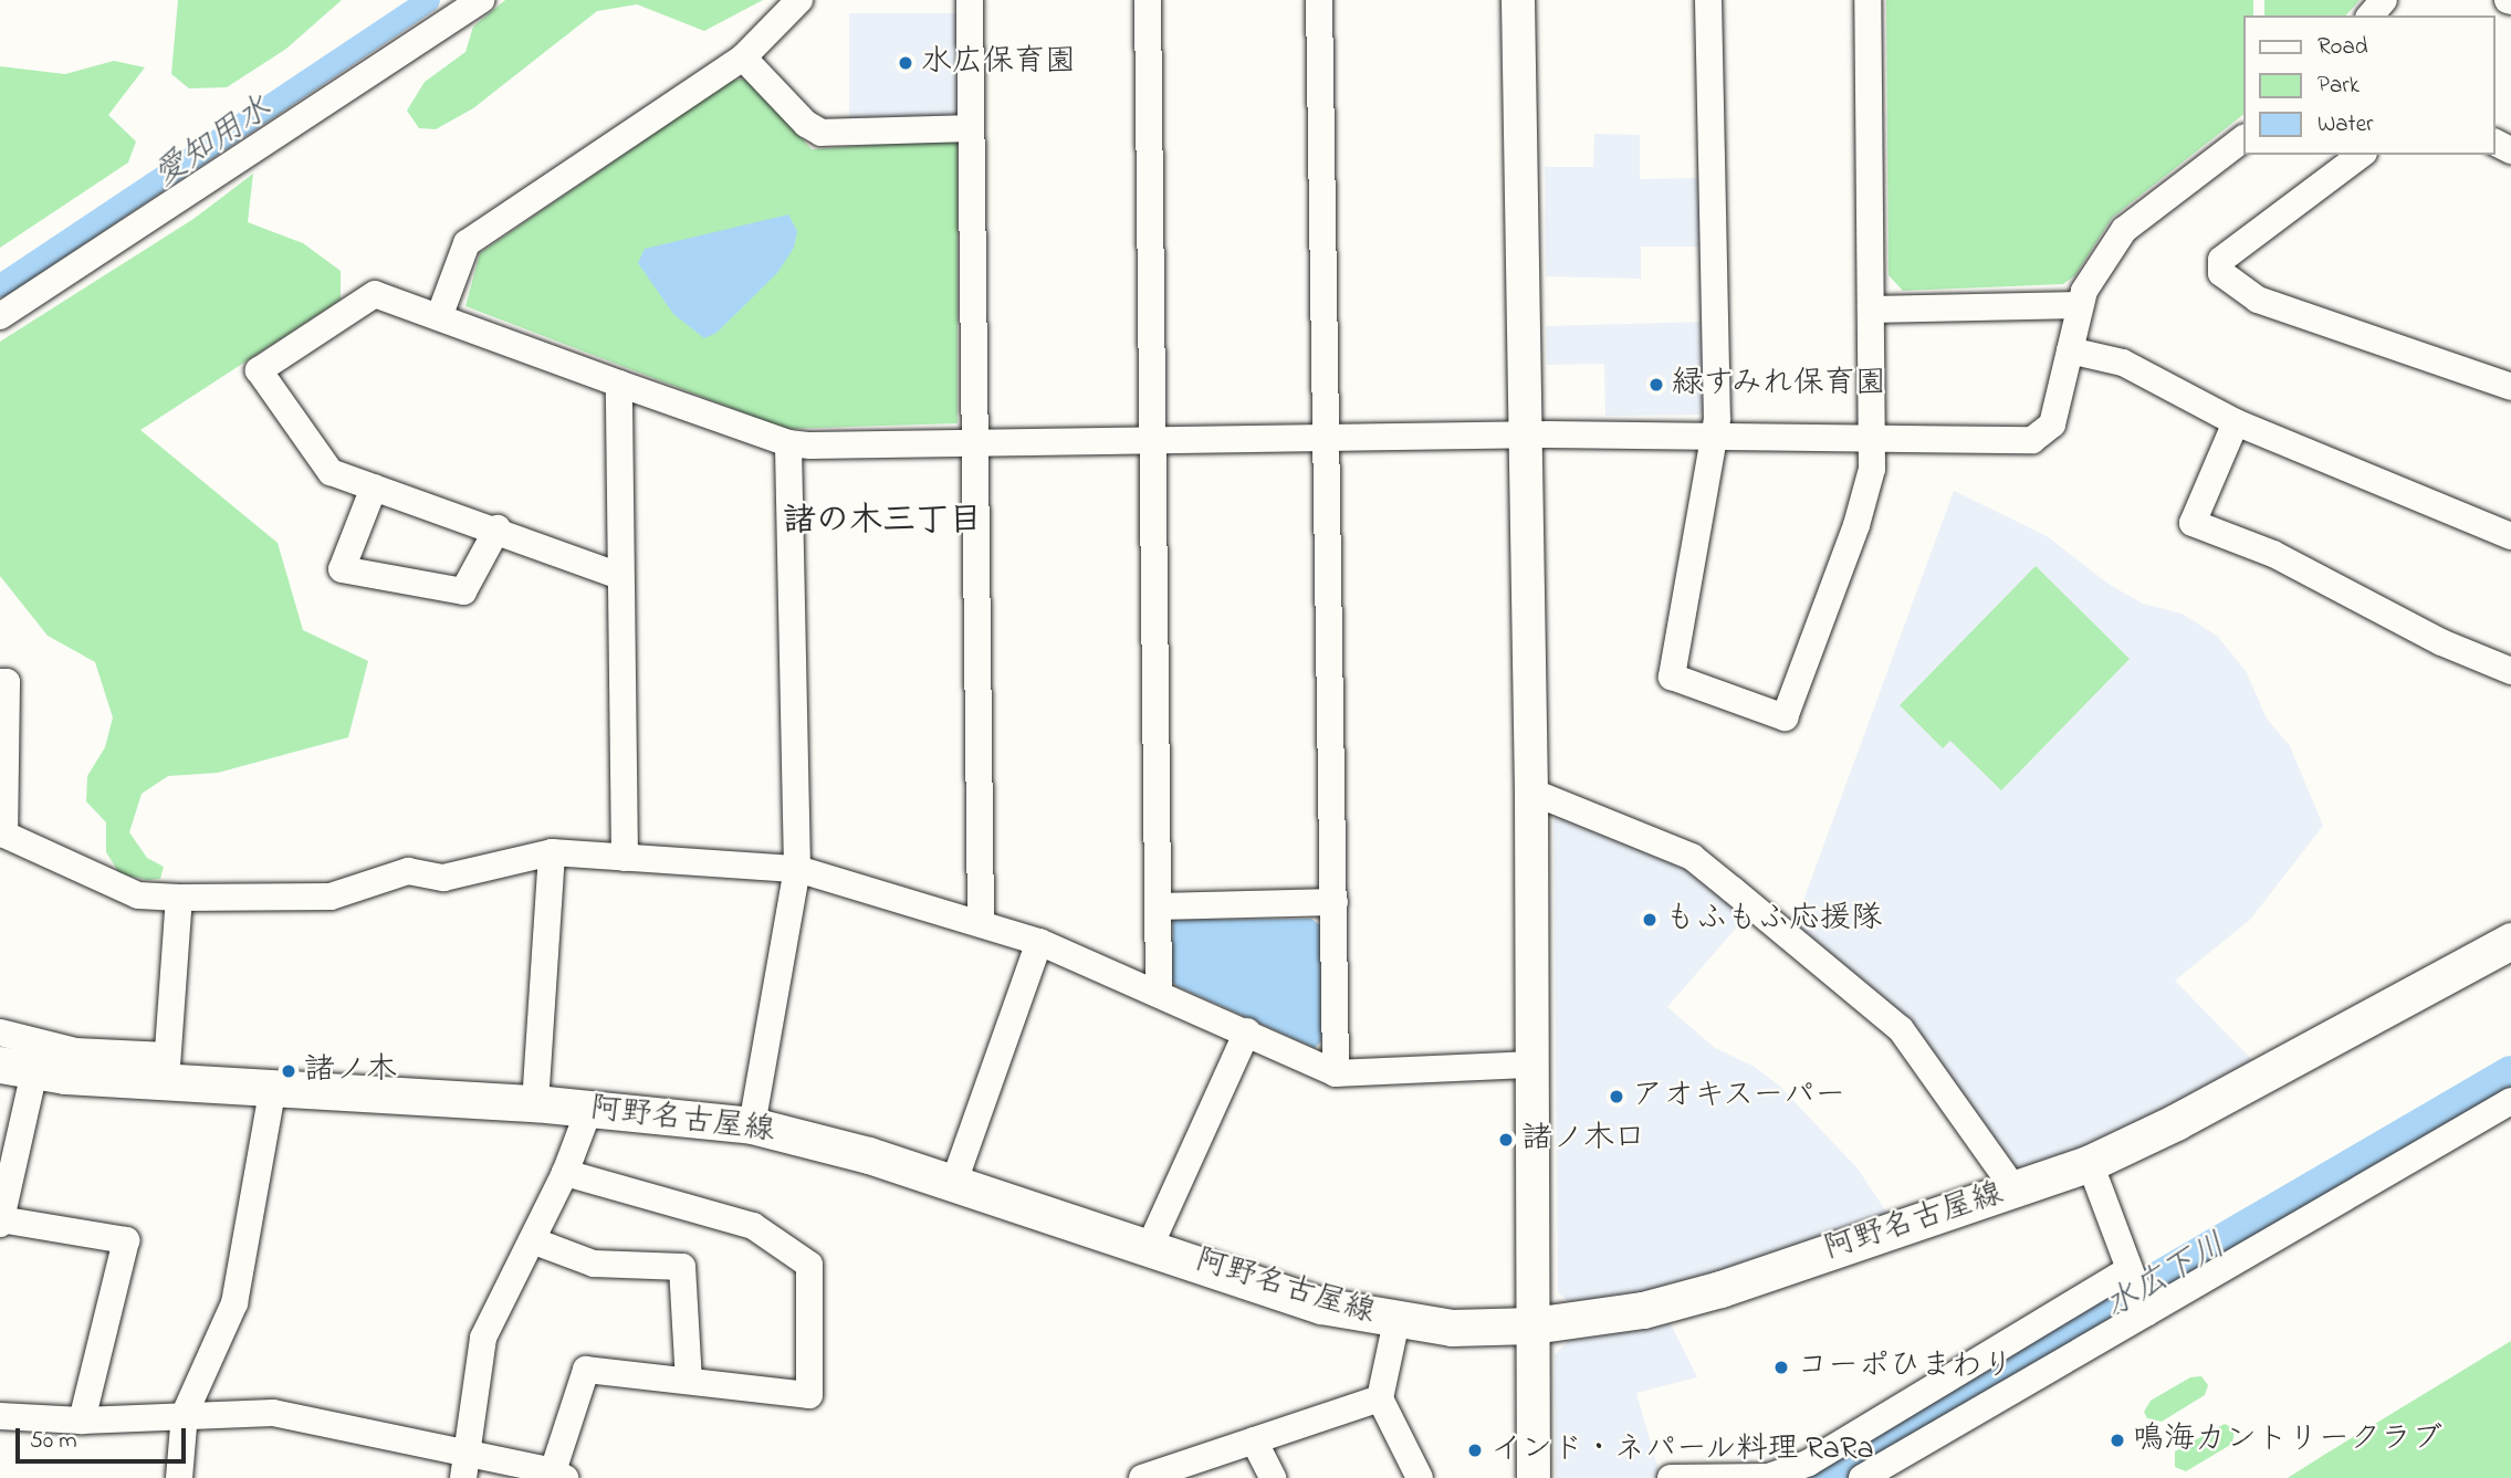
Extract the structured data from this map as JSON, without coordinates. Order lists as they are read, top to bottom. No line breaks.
{"streets":{"main road":["阿野名古屋線"]},"districts":["諸の木三丁目"],"water":["愛知用水","水広下川"],"places":["水広保育園","緑すみれ保育園","もふもふ応援隊","諸ノ木","アオキスーパー","諸ノ木口","コーポひまわり","鳴海カントリークラブ","インド・ネパール料理 RaRa"],"legend":["Road","Park","Water"],"scale_bar":"50 m"}
